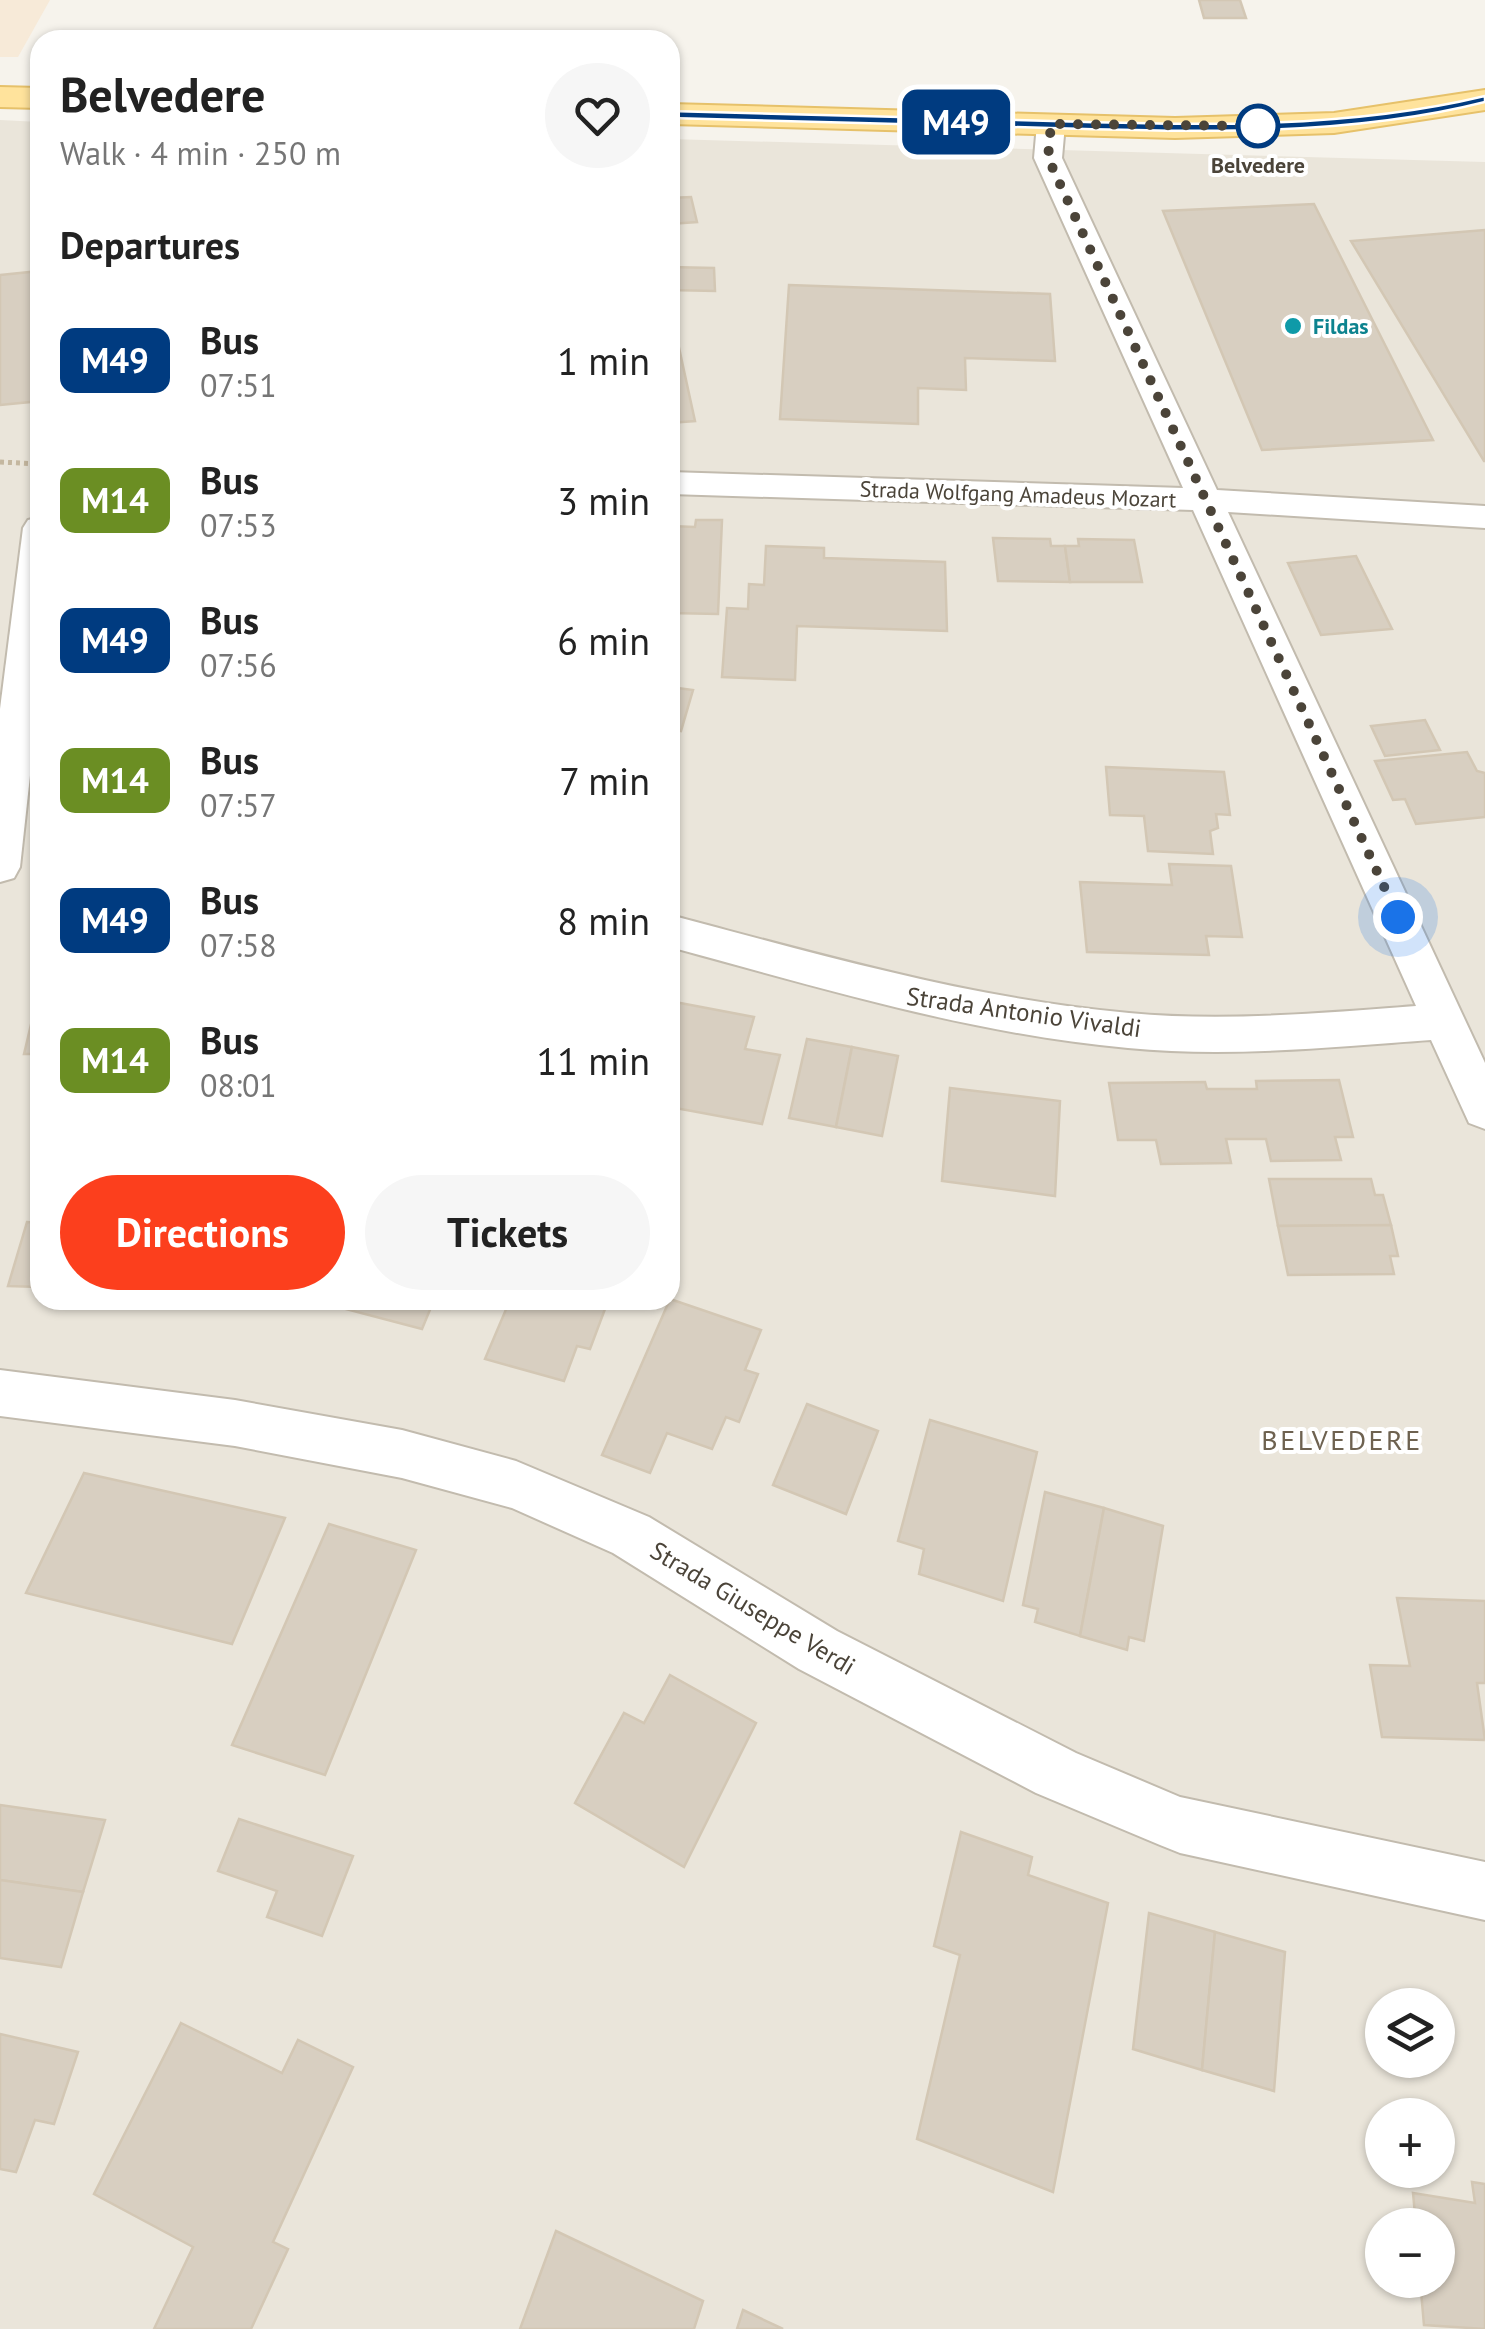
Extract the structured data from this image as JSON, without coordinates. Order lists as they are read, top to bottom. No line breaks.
{"streets":{"street":["Strada Wolfgang Amadeus Mozart","Strada Antonio Vivaldi","Strada Giuseppe Verdi"]},"districts":["BELVEDERE"],"places":["Belvedere","Fildas"],"lines":["bus line M49"],"page":{"on_map":"M49","heading":[["Belvedere","Walk · 4 min · 250 m"],"Departures"],"list":[{"mark":"M49","name":"Bus","note":"07:51","value":"1 min"},{"mark":"M14","name":"Bus","note":"07:53","value":"3 min"},{"mark":"M49","name":"Bus","note":"07:56","value":"6 min"},{"mark":"M14","name":"Bus","note":"07:57","value":"7 min"},{"mark":"M49","name":"Bus","note":"07:58","value":"8 min"},{"mark":"M14","name":"Bus","note":"08:01","value":"11 min"}],"buttons":["Directions","Tickets"],"map_buttons":["+","−"]}}
